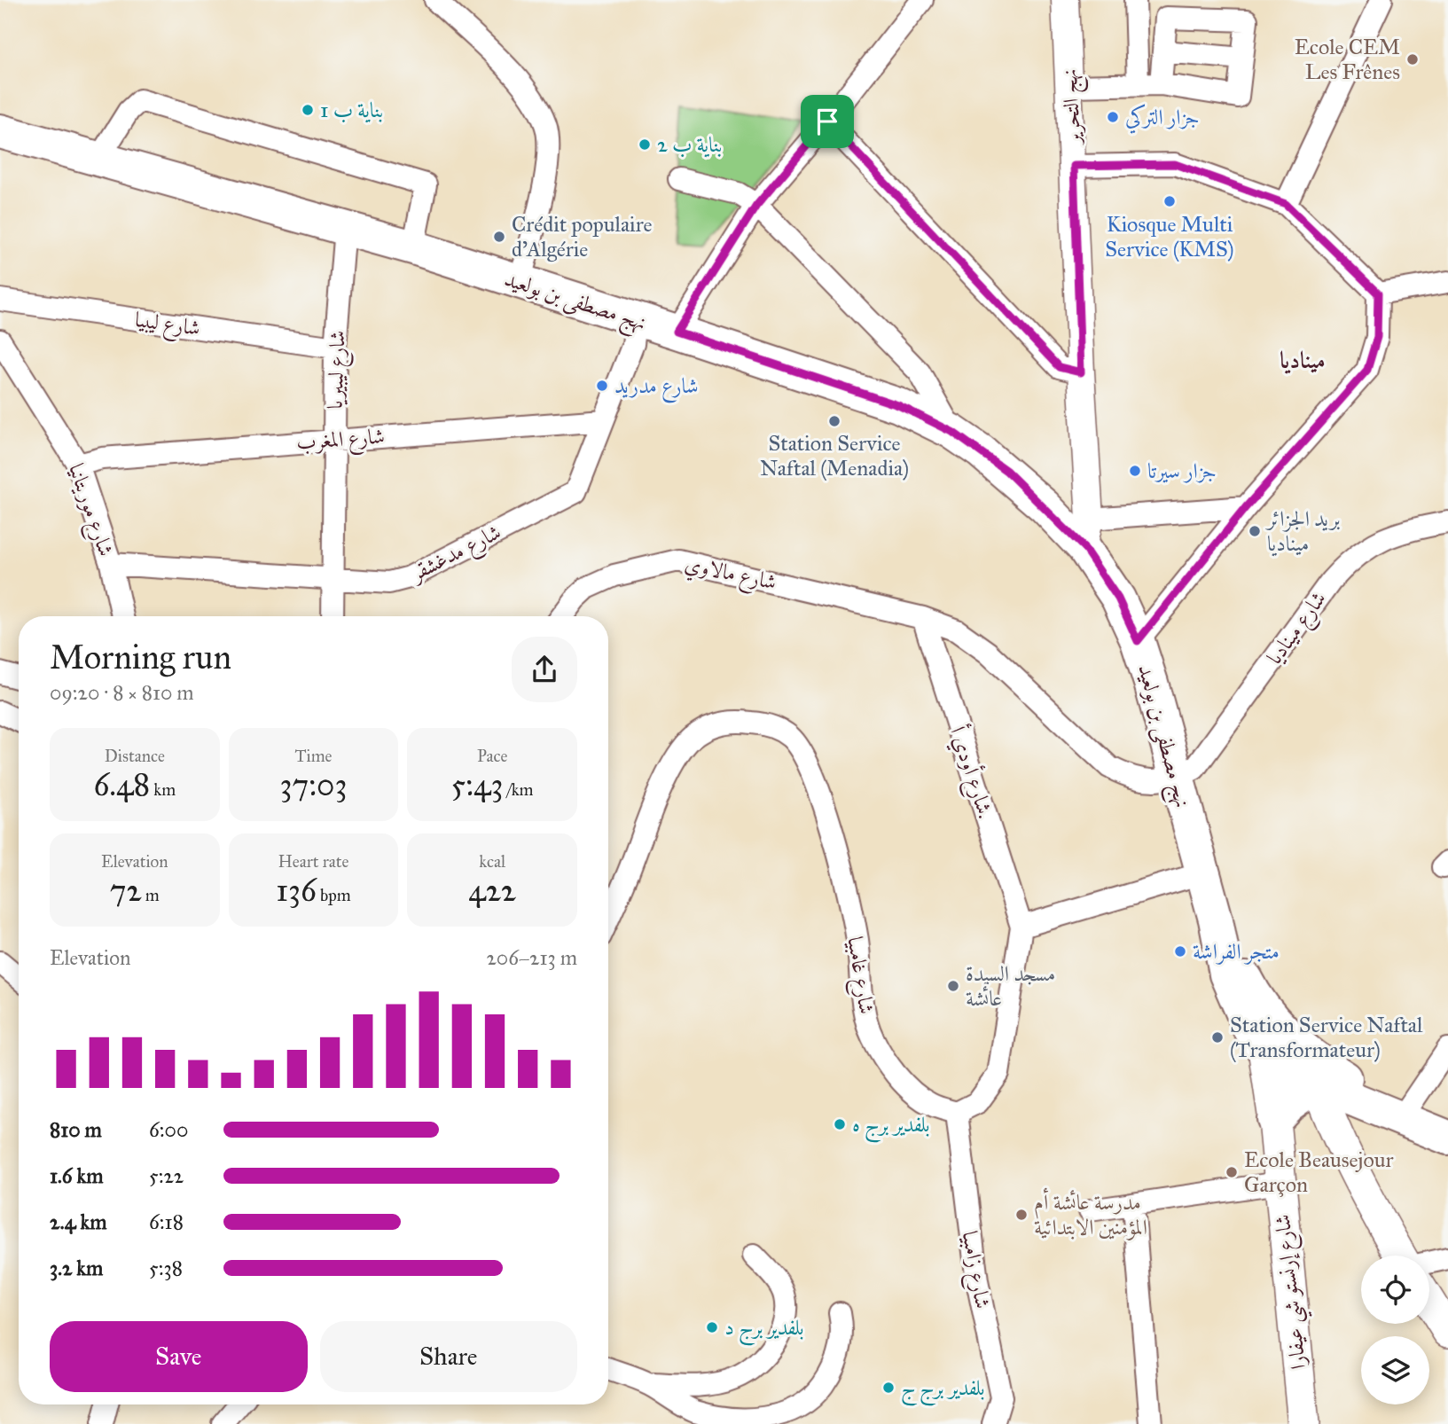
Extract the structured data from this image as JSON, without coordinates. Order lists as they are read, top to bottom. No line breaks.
{"streets":{"main road":["نهج مصطفى بن بولعيد","شارع إرنستو شي عيفارا"],"street":["نهج التحرير","شارع ليبيا","شارع ليبيريا","شارع المغرب","شارع موريتانيا","شارع مدغشقر","شارع مالاوي","شارع ميناديا","شارع أودي أ.","شارع غامبيا","شارع زامبيا"]},"crossings":[["نهج التحرير","نهج مصطفى بن بولعيد"],["نهج مصطفى بن بولعيد","شارع ليبيريا"],["نهج مصطفى بن بولعيد","شارع مدغشقر"],["نهج مصطفى بن بولعيد","شارع مالاوي"],["نهج مصطفى بن بولعيد","شارع ميناديا"],["نهج مصطفى بن بولعيد","شارع إرنستو شي عيفارا"],["شارع ليبيا","شارع ليبيريا"],["شارع ليبيريا","شارع المغرب"],["شارع ليبيريا","شارع مدغشقر"],["شارع المغرب","شارع موريتانيا"],["شارع المغرب","شارع مدغشقر"],["شارع موريتانيا","شارع مدغشقر"],["شارع مالاوي","شارع ميناديا"],["شارع مالاوي","شارع أودي أ."],["شارع غامبيا","شارع زامبيا"]],"districts":["ميناديا"],"places":["Ecole CEM Les Frênes","بناية ب 1","جزار التركي","بناية ب 2","Kiosque Multi Service (KMS)","Crédit populaire d'Algérie","شارع مدريد","Station Service Naftal (Menadia)","جزار سيرتا","بريد الجزائر ميناديا","متجر الفراشة","مسجد السيدة عائشة","Station Service Naftal (Transformateur)","بلفدير برج ه","Ecole Beausejour Garçon","مدرسة عائشة أم المؤمنين الابتدائية","بلفدير برج د","بلفدير برج ج"],"page":{"heading":["Morning run","09:20 · 8 × 810 m"],"stats":[["Distance","6.48 km"],["Time","37:03"],["Pace","5:43 /km"],["Elevation","72 m"],["Heart rate","136 bpm"],["kcal","422"]],"chart":["Elevation","206–213 m"],"list":[{"name":"810 m","note":"6:00"},{"name":"1.6 km","note":"5:22"},{"name":"2.4 km","note":"6:18"},{"name":"3.2 km","note":"5:38"}],"buttons":["Save","Share"]}}
